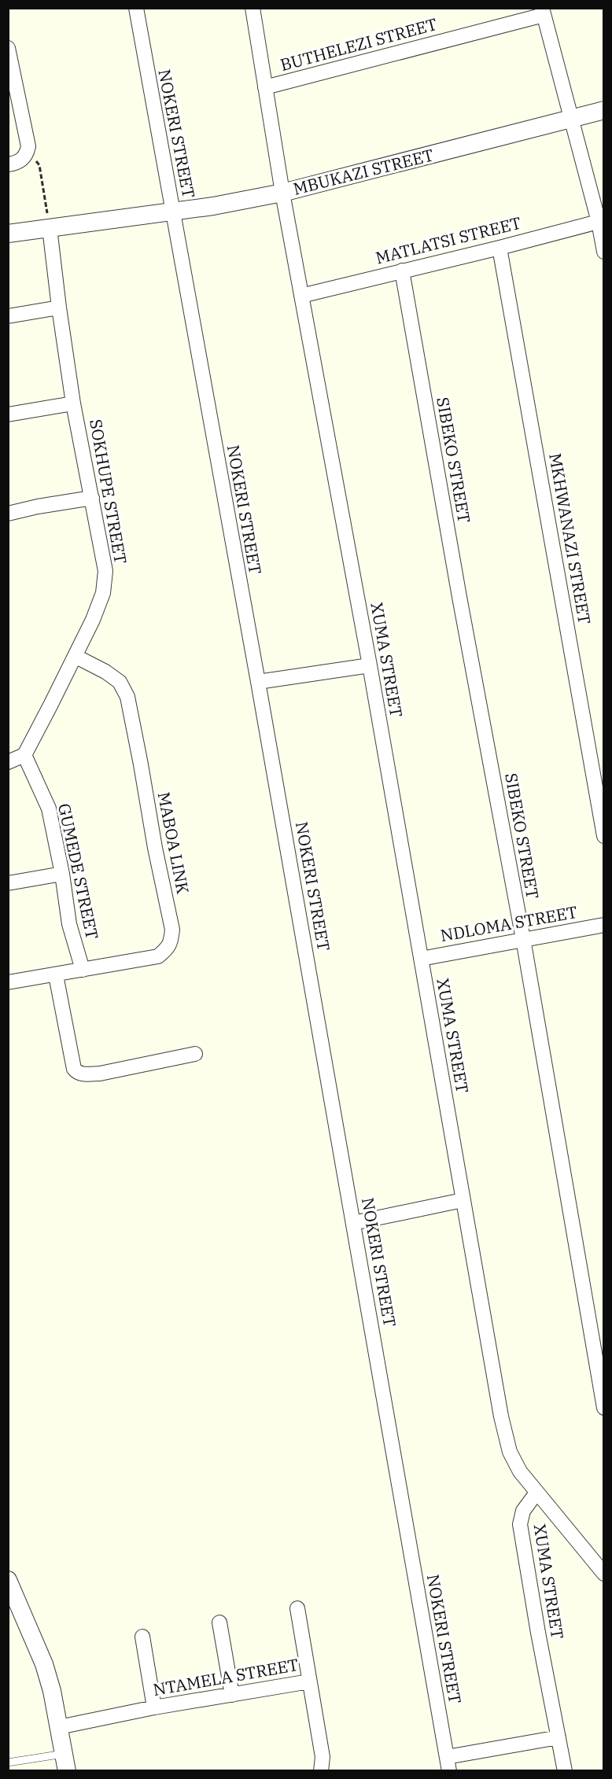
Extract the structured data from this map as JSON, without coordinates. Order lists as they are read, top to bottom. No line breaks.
{"streets":{"street":["BUTHELEZI STREET","NOKERI STREET","MBUKAZI STREET","MATLATSI STREET","SIBEKO STREET","SOKHUPE STREET","MKHWANAZI STREET","XUMA STREET","MABOA LINK","GUMEDE STREET","NDLOMA STREET","NTAMELA STREET"]},"crossings":[["BUTHELEZI STREET","XUMA STREET"],["NOKERI STREET","MBUKAZI STREET"],["MBUKAZI STREET","SOKHUPE STREET"],["MBUKAZI STREET","XUMA STREET"],["MATLATSI STREET","SIBEKO STREET"],["MATLATSI STREET","MKHWANAZI STREET"],["MATLATSI STREET","XUMA STREET"],["SIBEKO STREET","NDLOMA STREET"],["SOKHUPE STREET","MABOA LINK"],["SOKHUPE STREET","GUMEDE STREET"],["XUMA STREET","NDLOMA STREET"],["MABOA LINK","GUMEDE STREET"]]}
